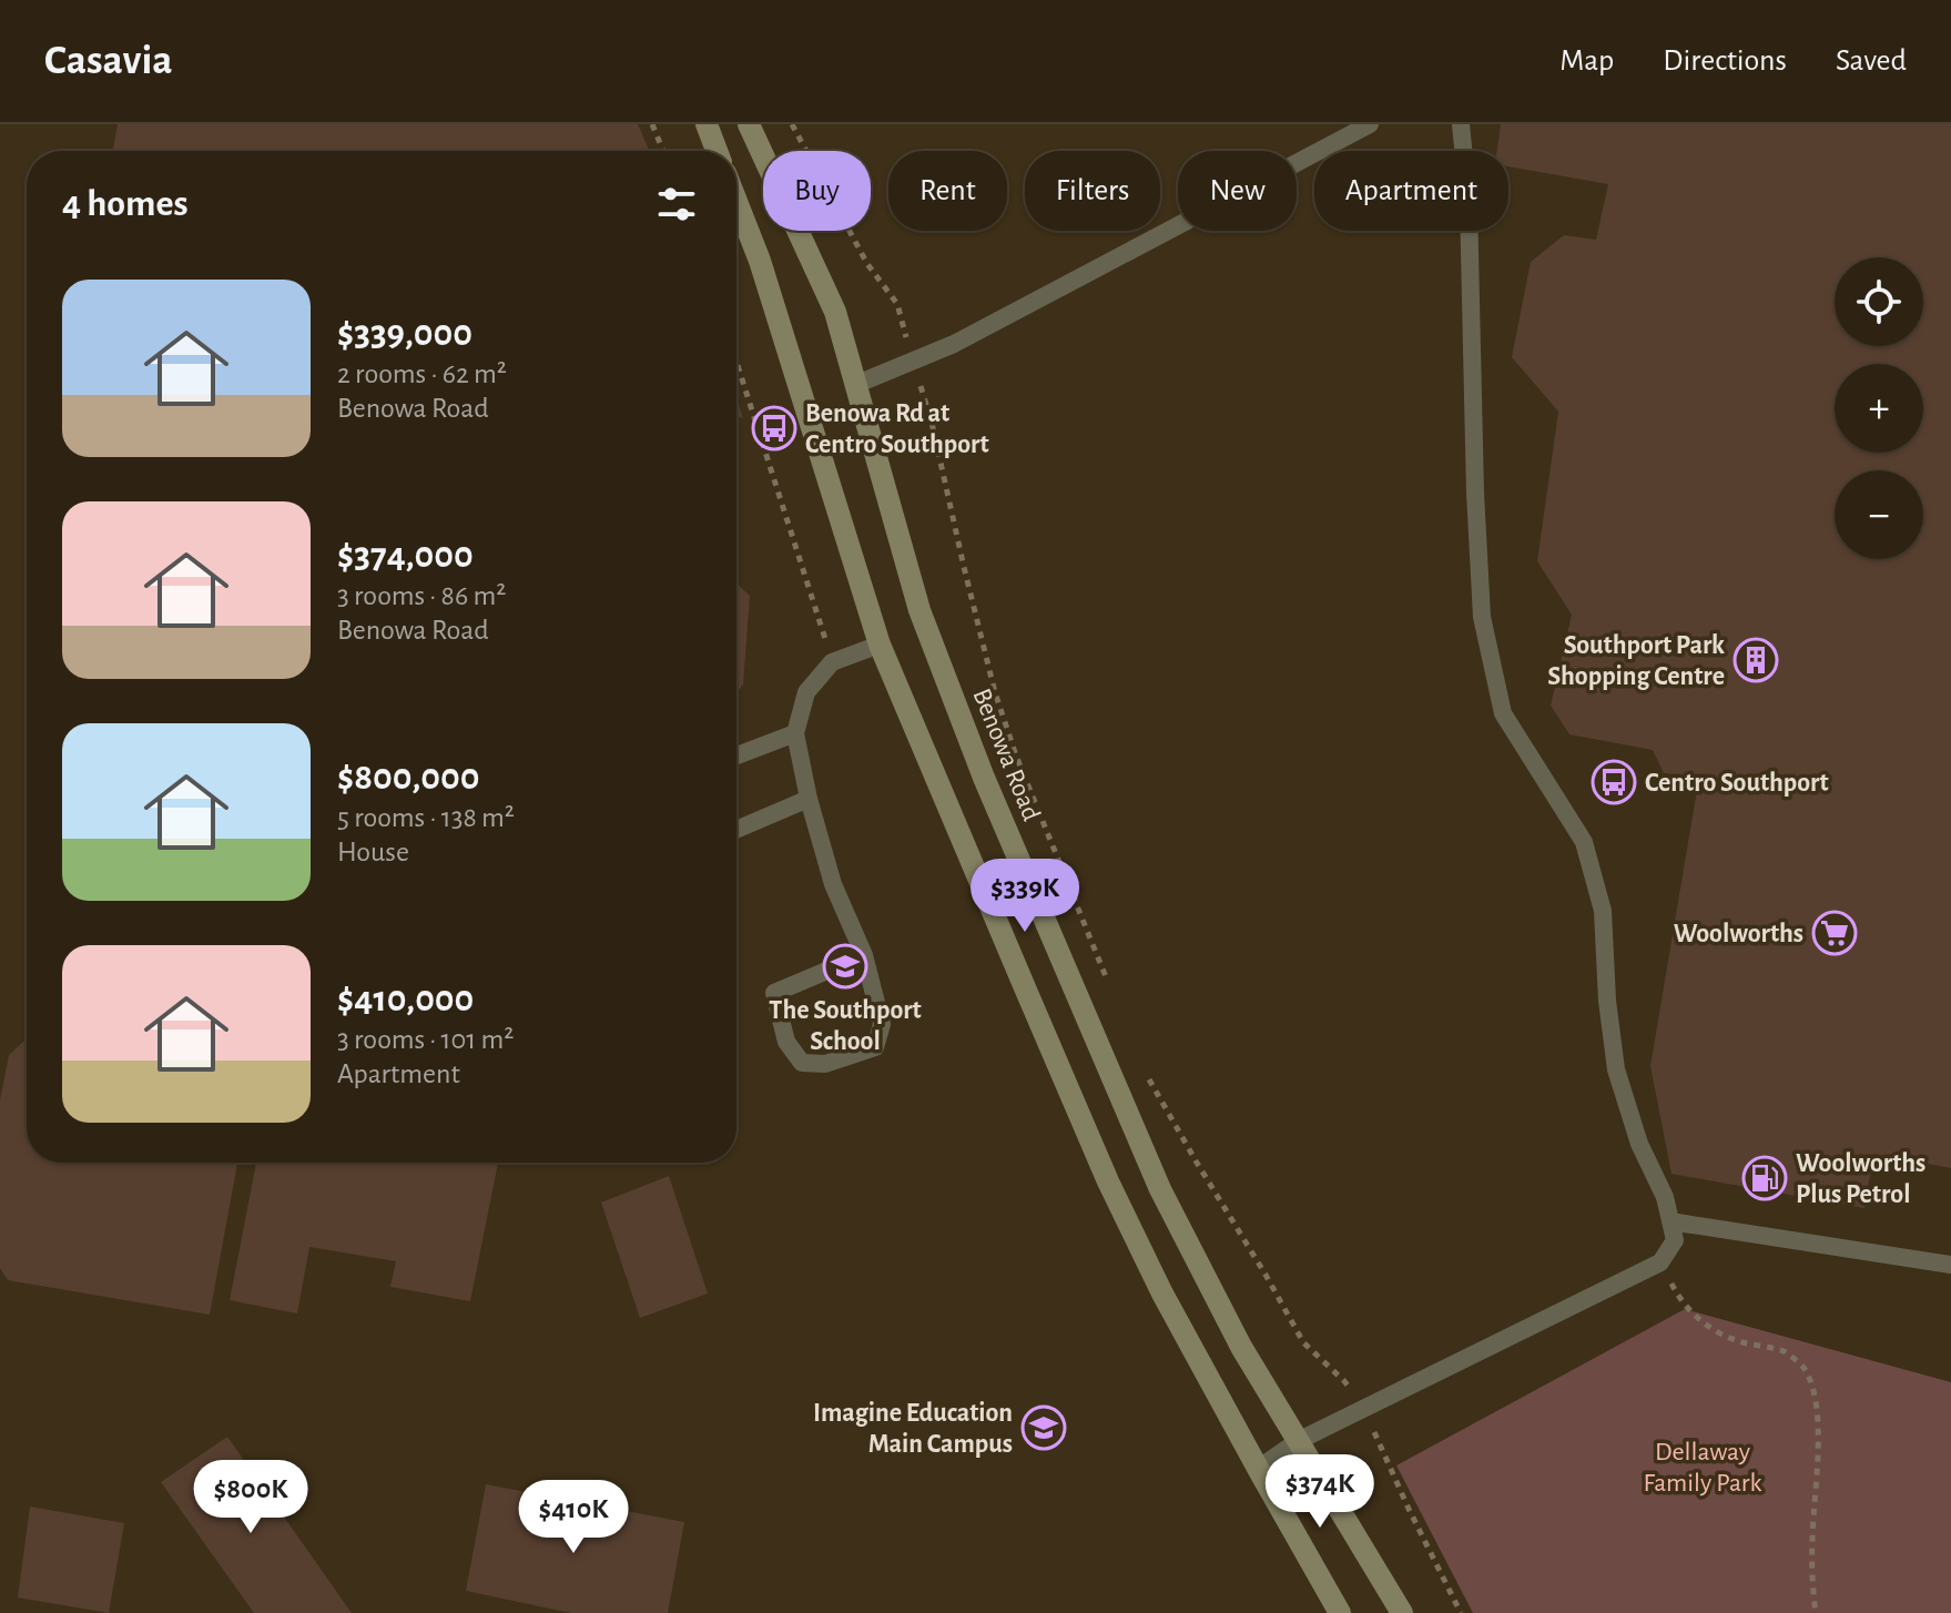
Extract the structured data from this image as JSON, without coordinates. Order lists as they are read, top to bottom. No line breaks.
{"streets":{"main road":["Benowa Road"]},"parks":["Dellaway Family Park"],"places":{"bus stop":["Benowa Rd at Centro Southport","Centro Southport"],"building":["Southport Park Shopping Centre"],"supermarket":["Woolworths"],"school or university":["The Southport School","Imagine Education Main Campus"],"fuel station":["Woolworths Plus Petrol"]},"page":{"header":"Casavia","nav":["Map","Directions","Saved"],"chip":["Buy","Rent","Filters","New","Apartment"],"heading":"4 homes","map_buttons":["+","−"],"list":[{"name":"$339,000","note":"2 rooms · 62 m² · Benowa Road"},{"name":"$374,000","note":"3 rooms · 86 m² · Benowa Road"},{"name":"$800,000","note":"5 rooms · 138 m² · House"},{"name":"$410,000","note":"3 rooms · 101 m² · Apartment"}],"price":["$339K","$374K","$800K","$410K"]}}
